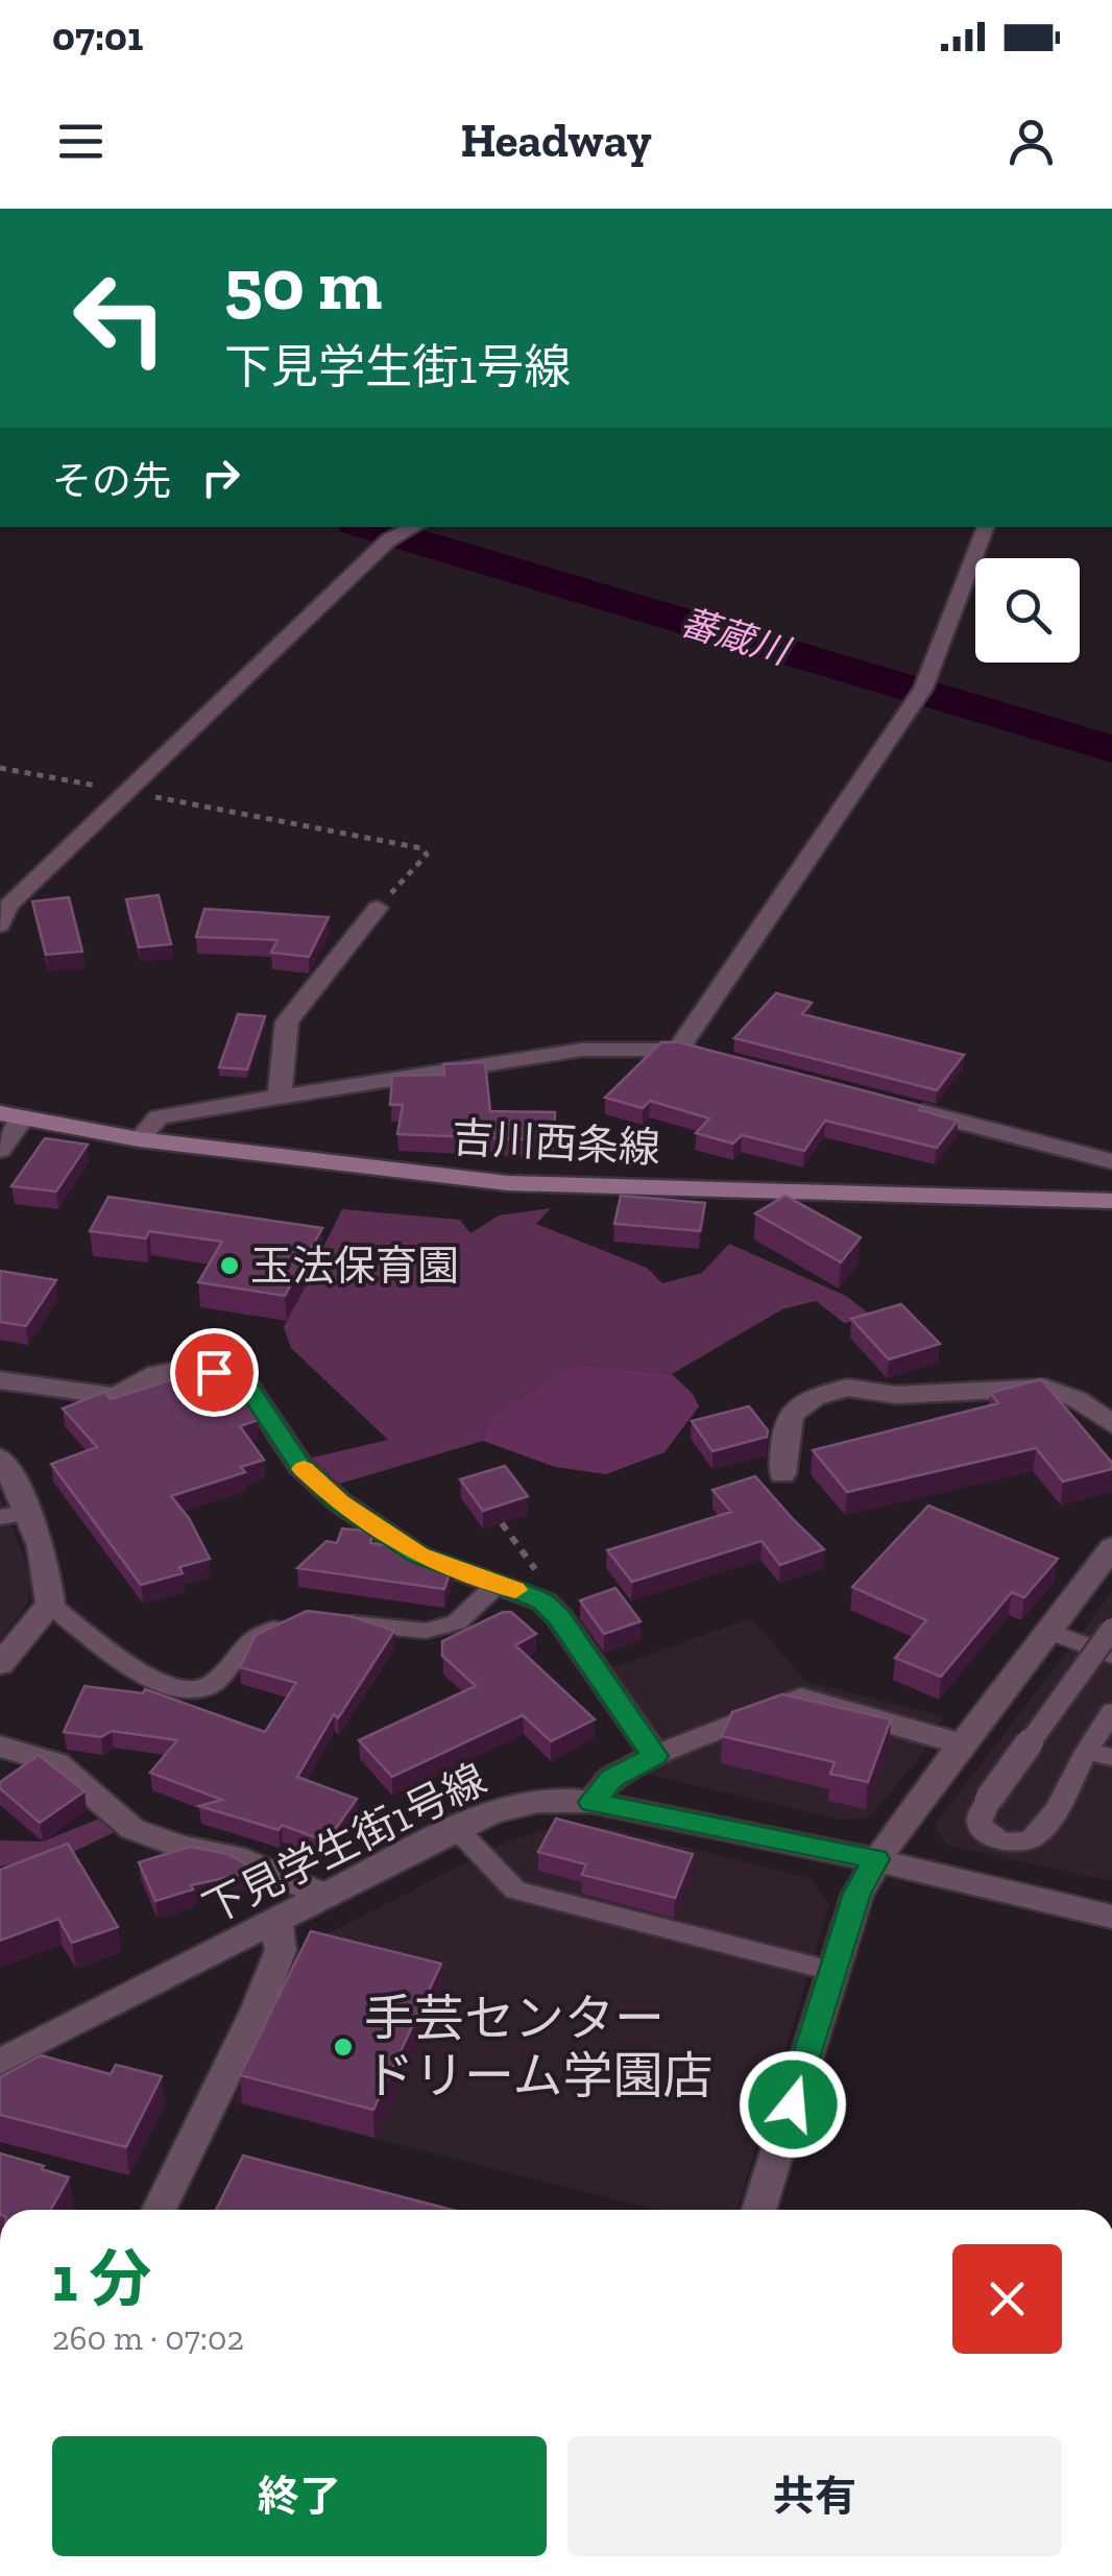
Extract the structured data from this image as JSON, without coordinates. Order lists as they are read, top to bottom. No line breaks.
{"streets":{"main road":["吉川西条線"],"street":["下見学生街1号線"]},"water":["蕃蔵川"],"places":["玉法保育園","手芸センター ドリーム学園店"],"page":{"status":"07:01","header":"Headway","turn":["50 m","下見学生街1号線"],"then":"その先","heading":["1 分","260 m · 07:02"],"buttons":["終了","共有"]}}
